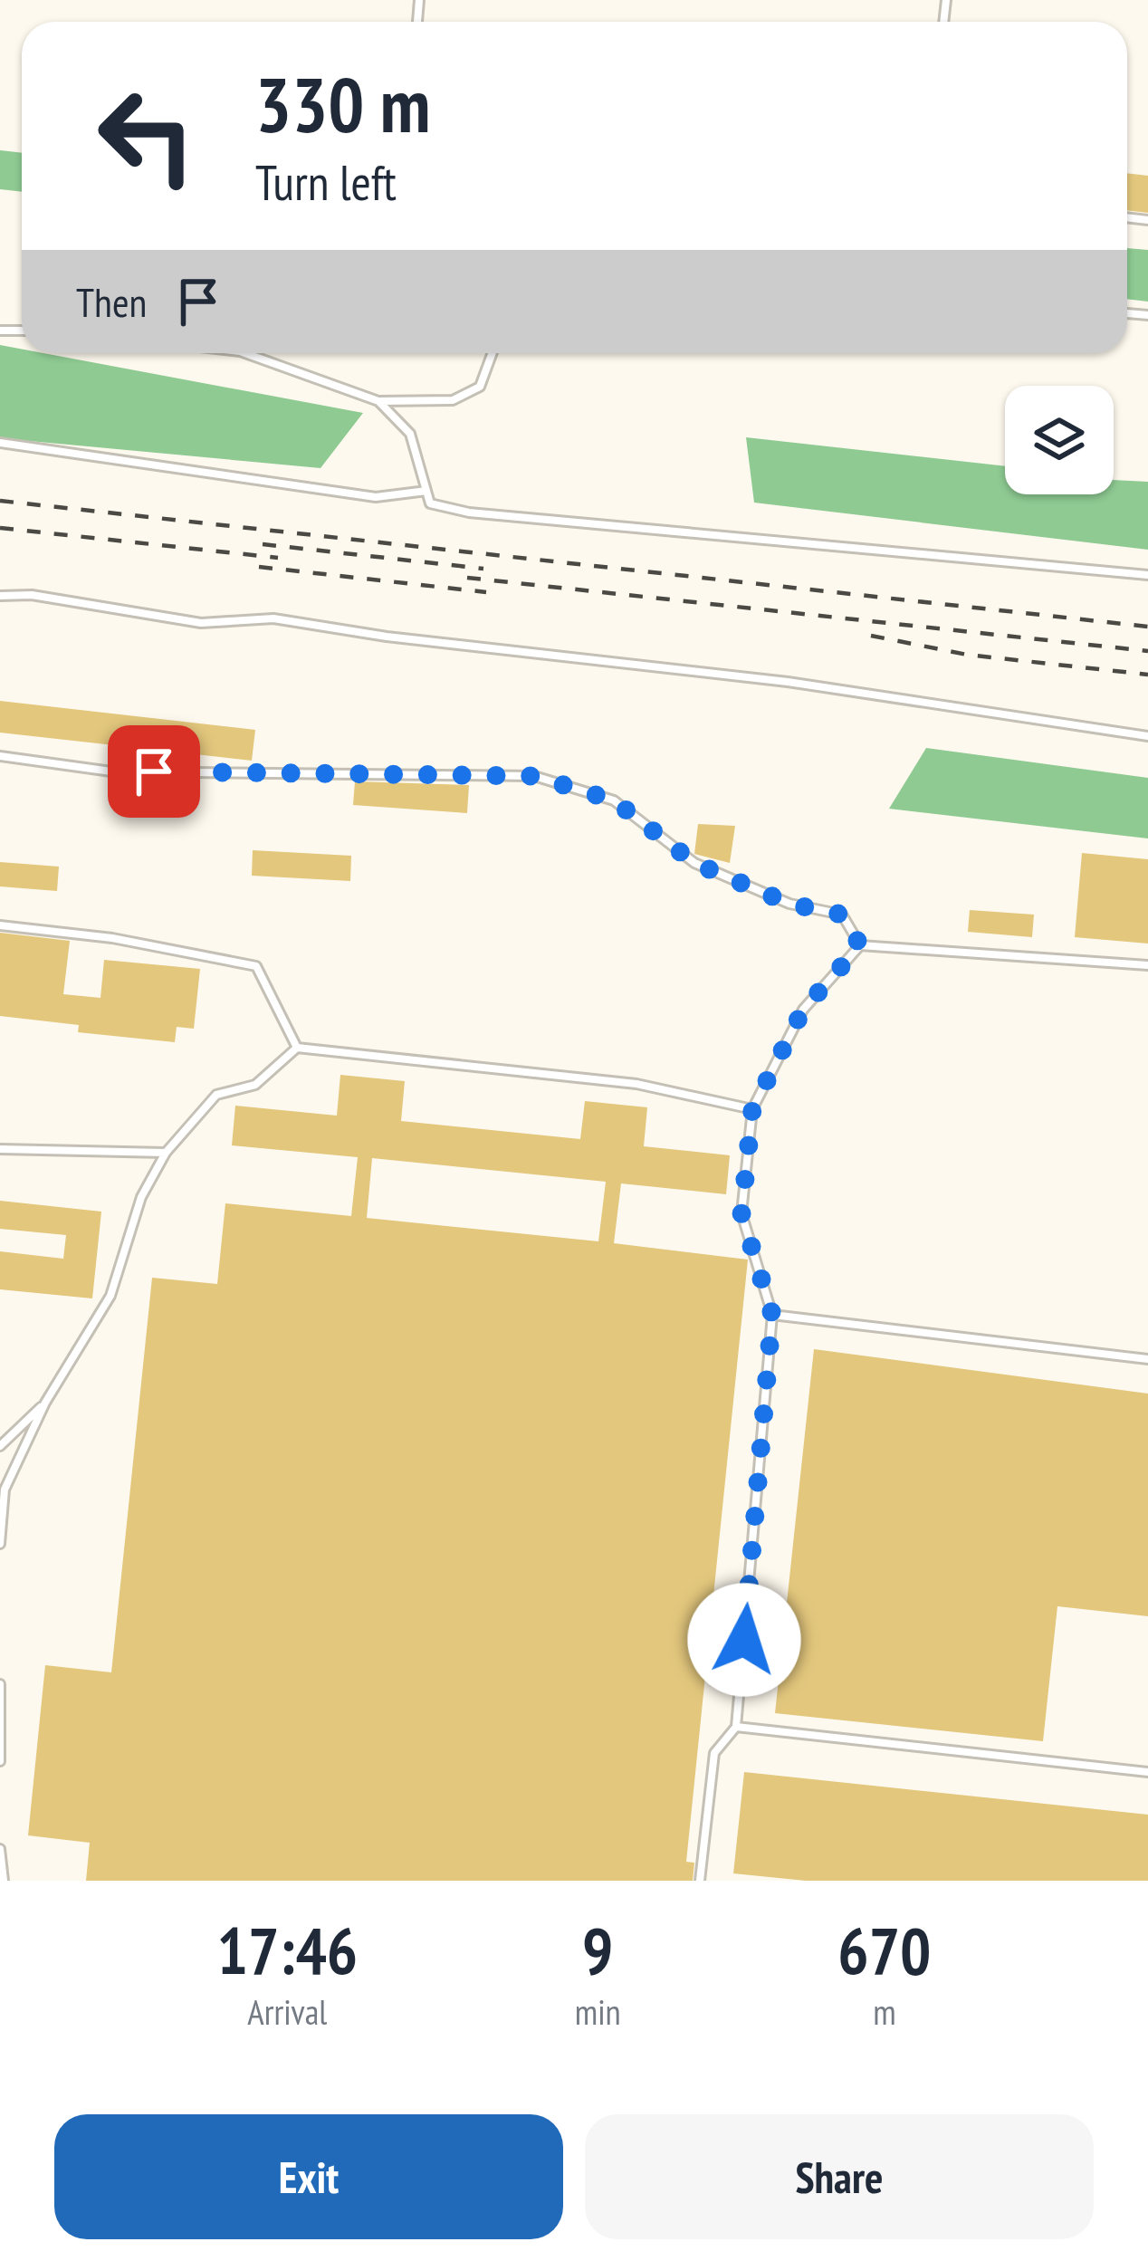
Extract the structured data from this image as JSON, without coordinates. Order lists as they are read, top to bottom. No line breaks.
{"page":{"turn":["330 m","Turn left"],"then":"Then","eta":["17:46","Arrival","9","min","670","m"],"buttons":["Exit","Share"]}}
